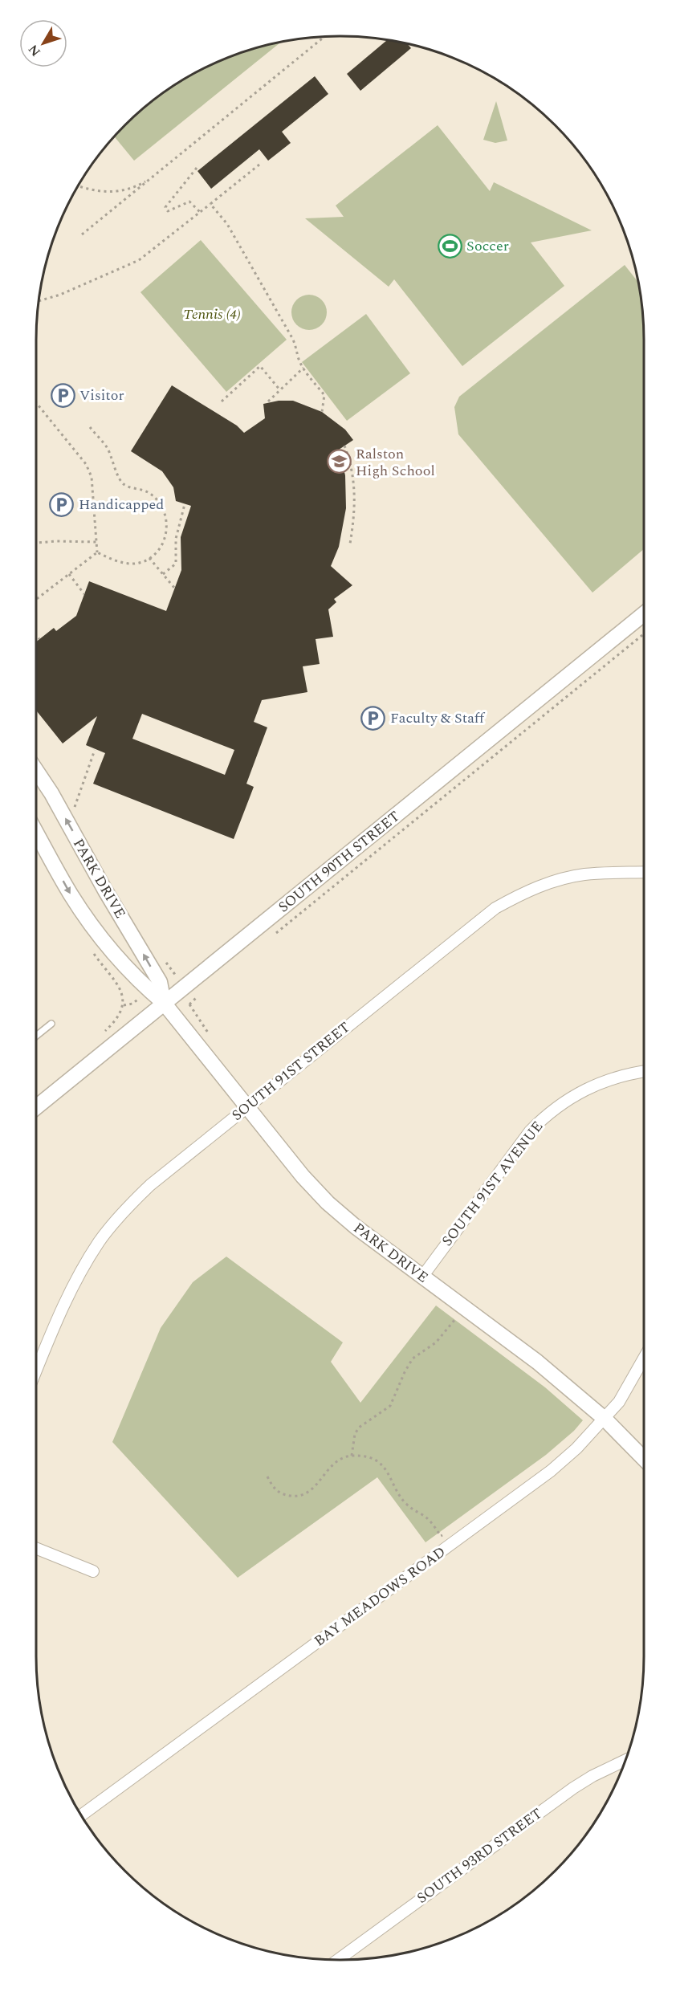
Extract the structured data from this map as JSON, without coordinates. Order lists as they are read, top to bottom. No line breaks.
{"streets":{"street":["SOUTH 90TH STREET","PARK DRIVE","SOUTH 91ST STREET","SOUTH 91ST AVENUE","BAY MEADOWS ROAD","SOUTH 93RD STREET"]},"crossings":[["SOUTH 90TH STREET","PARK DRIVE"],["PARK DRIVE","SOUTH 91ST STREET"],["PARK DRIVE","SOUTH 91ST AVENUE"],["PARK DRIVE","BAY MEADOWS ROAD"]],"parks":["Tennis (4)"],"places":{"sports":["Soccer"],"parking":["Visitor","Handicapped","Faculty & Staff"],"school or university":["Ralston High School"]},"north":"bottom left"}
